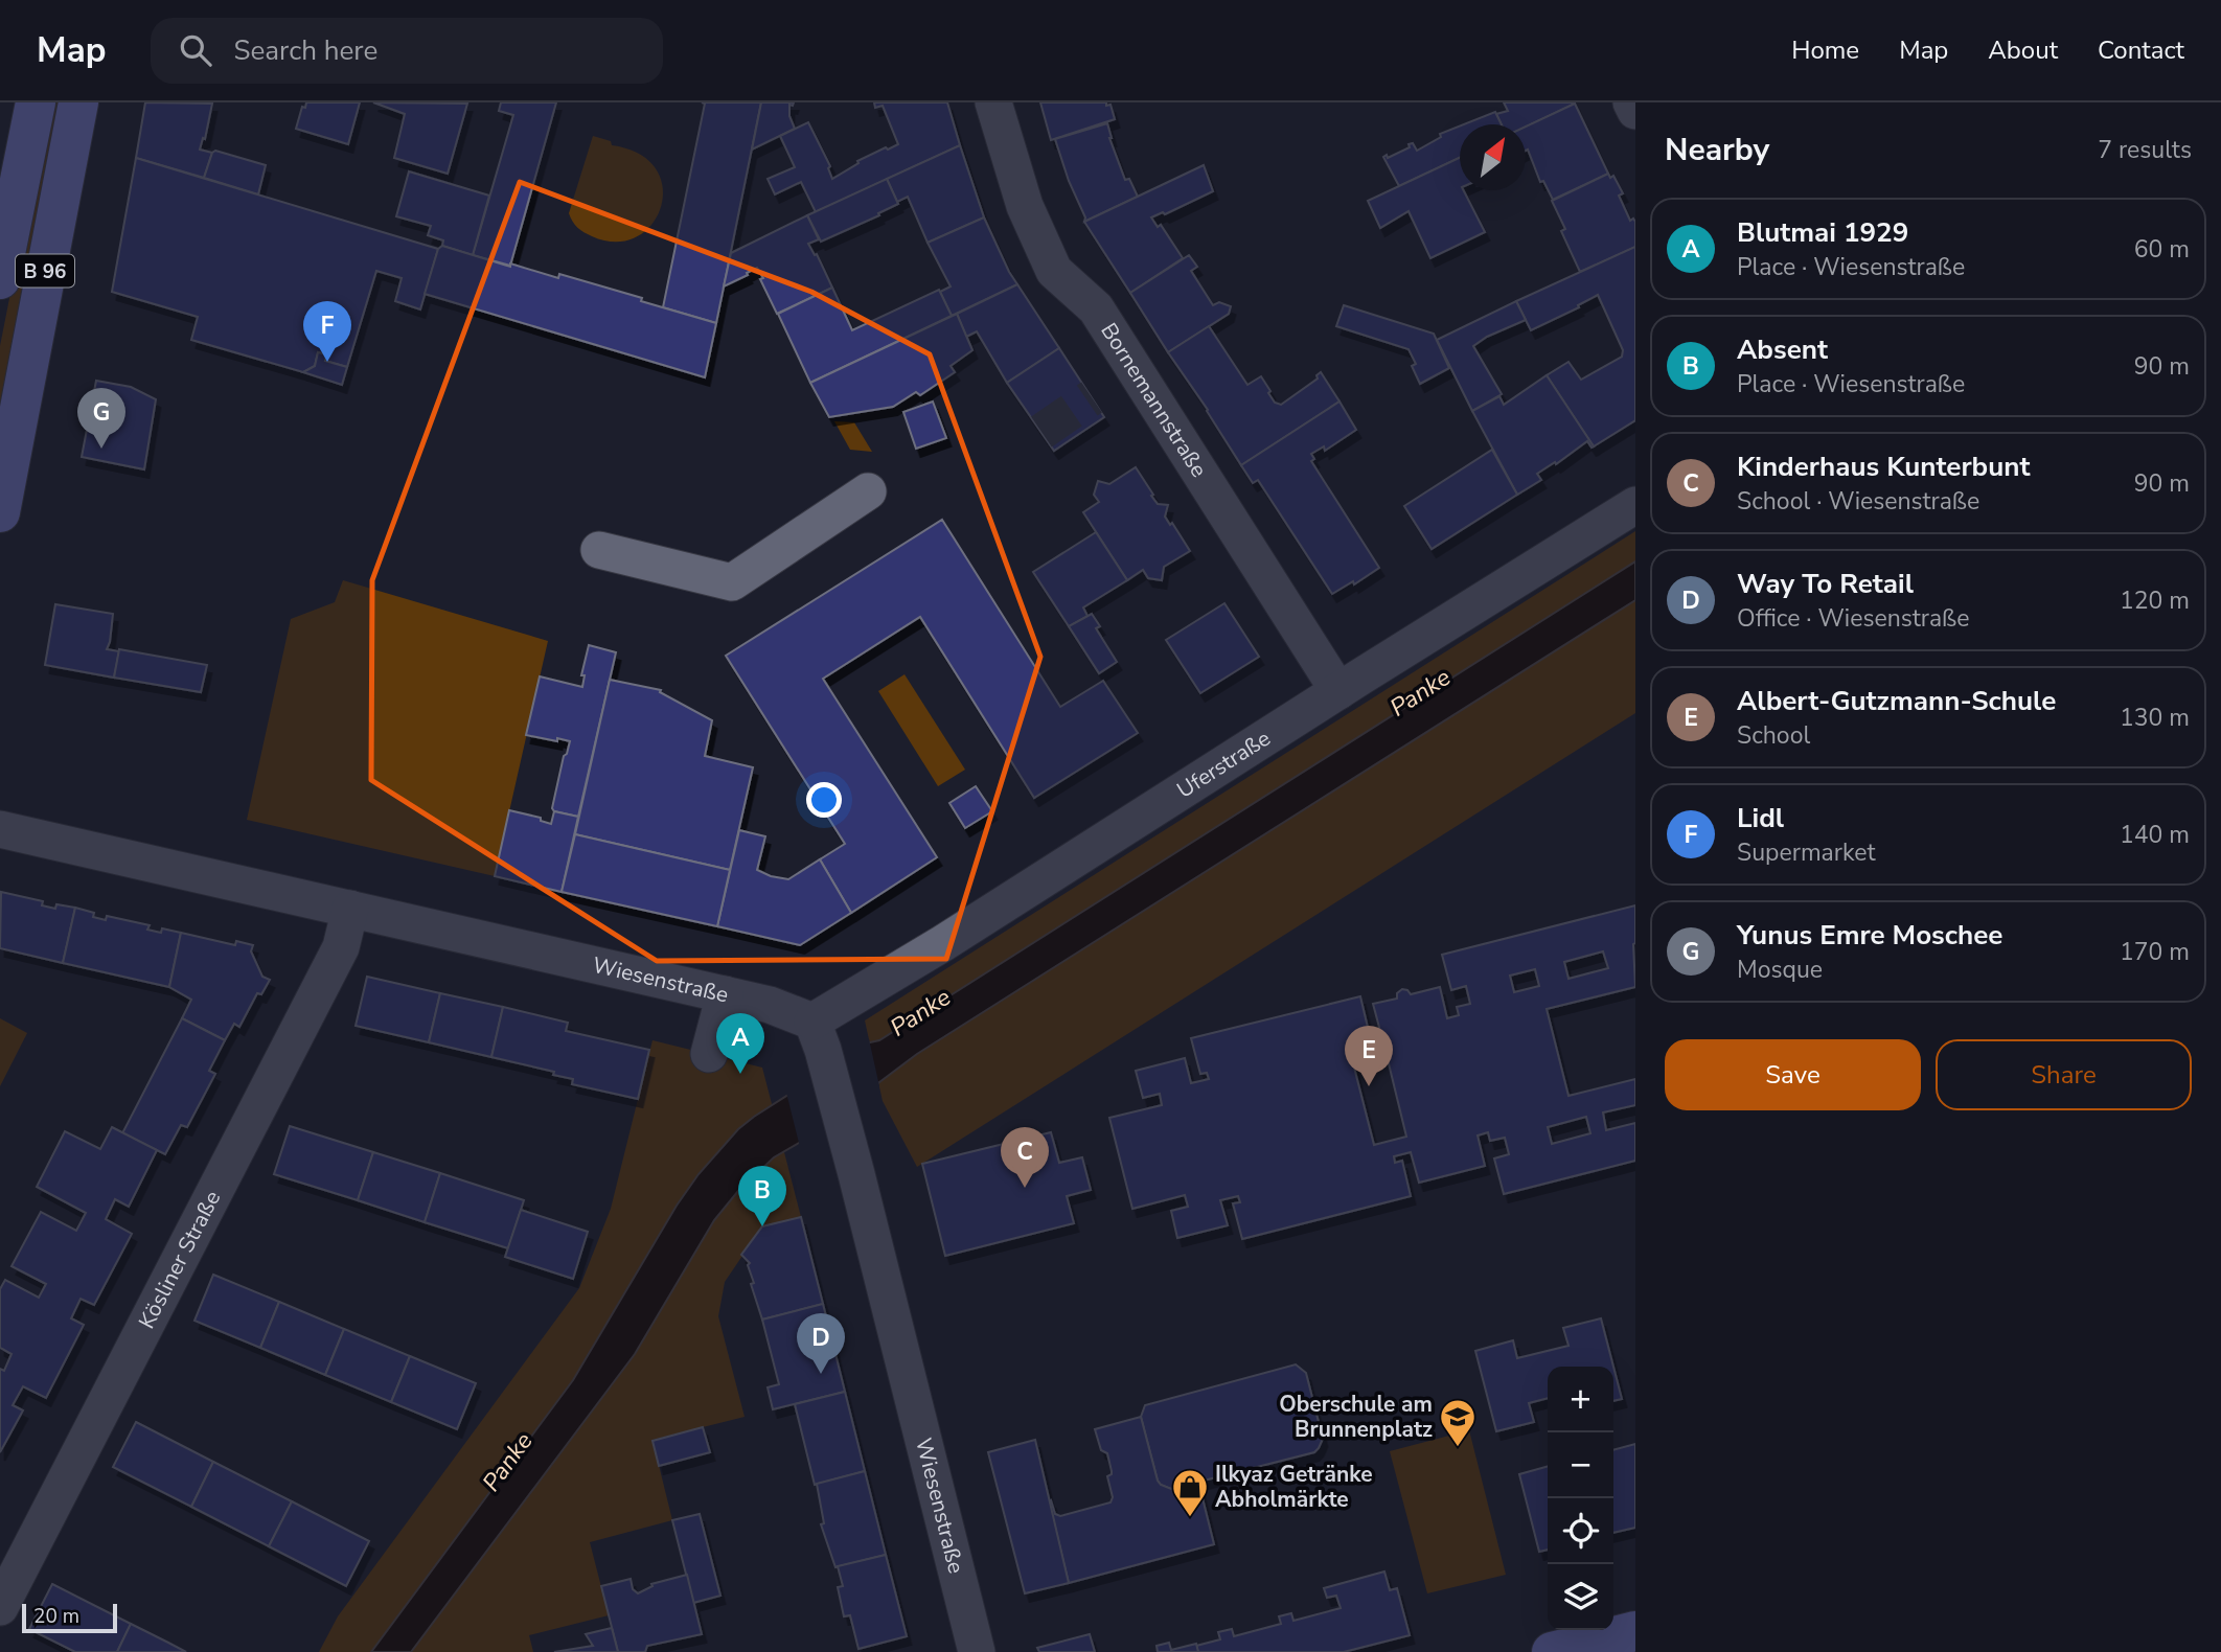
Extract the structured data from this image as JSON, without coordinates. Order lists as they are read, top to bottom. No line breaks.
{"streets":{"main road":["B 96"],"street":["Bornemannstraße","Uferstraße","Wiesenstraße","Kösliner Straße"]},"crossings":[["Bornemannstraße","Uferstraße"],["Uferstraße","Wiesenstraße"],["Wiesenstraße","Kösliner Straße"]],"water":["Panke"],"places":{"school or university":["Oberschule am Brunnenplatz"],"shop":["Ilkyaz Getränke Abholmärkte"]},"scale_bar":"20 m","north":"top right","page":{"header":"Map","search":"Search here","nav":["Home","Map","About","Contact"],"heading":["Nearby","7 results"],"list":[{"mark":"A","name":"Blutmai 1929","note":"Place · Wiesenstraße","value":"60 m"},{"mark":"B","name":"Absent","note":"Place · Wiesenstraße","value":"90 m"},{"mark":"C","name":"Kinderhaus Kunterbunt","note":"School · Wiesenstraße","value":"90 m"},{"mark":"D","name":"Way To Retail","note":"Office · Wiesenstraße","value":"120 m"},{"mark":"E","name":"Albert-Gutzmann-Schule","note":"School","value":"130 m"},{"mark":"F","name":"Lidl","note":"Supermarket","value":"140 m"},{"mark":"G","name":"Yunus Emre Moschee","note":"Mosque","value":"170 m"}],"pins":["F","G","A","E","C","B","D"],"buttons":["Save","Share"],"map_buttons":["+","−"],"scale":"20 m"}}
